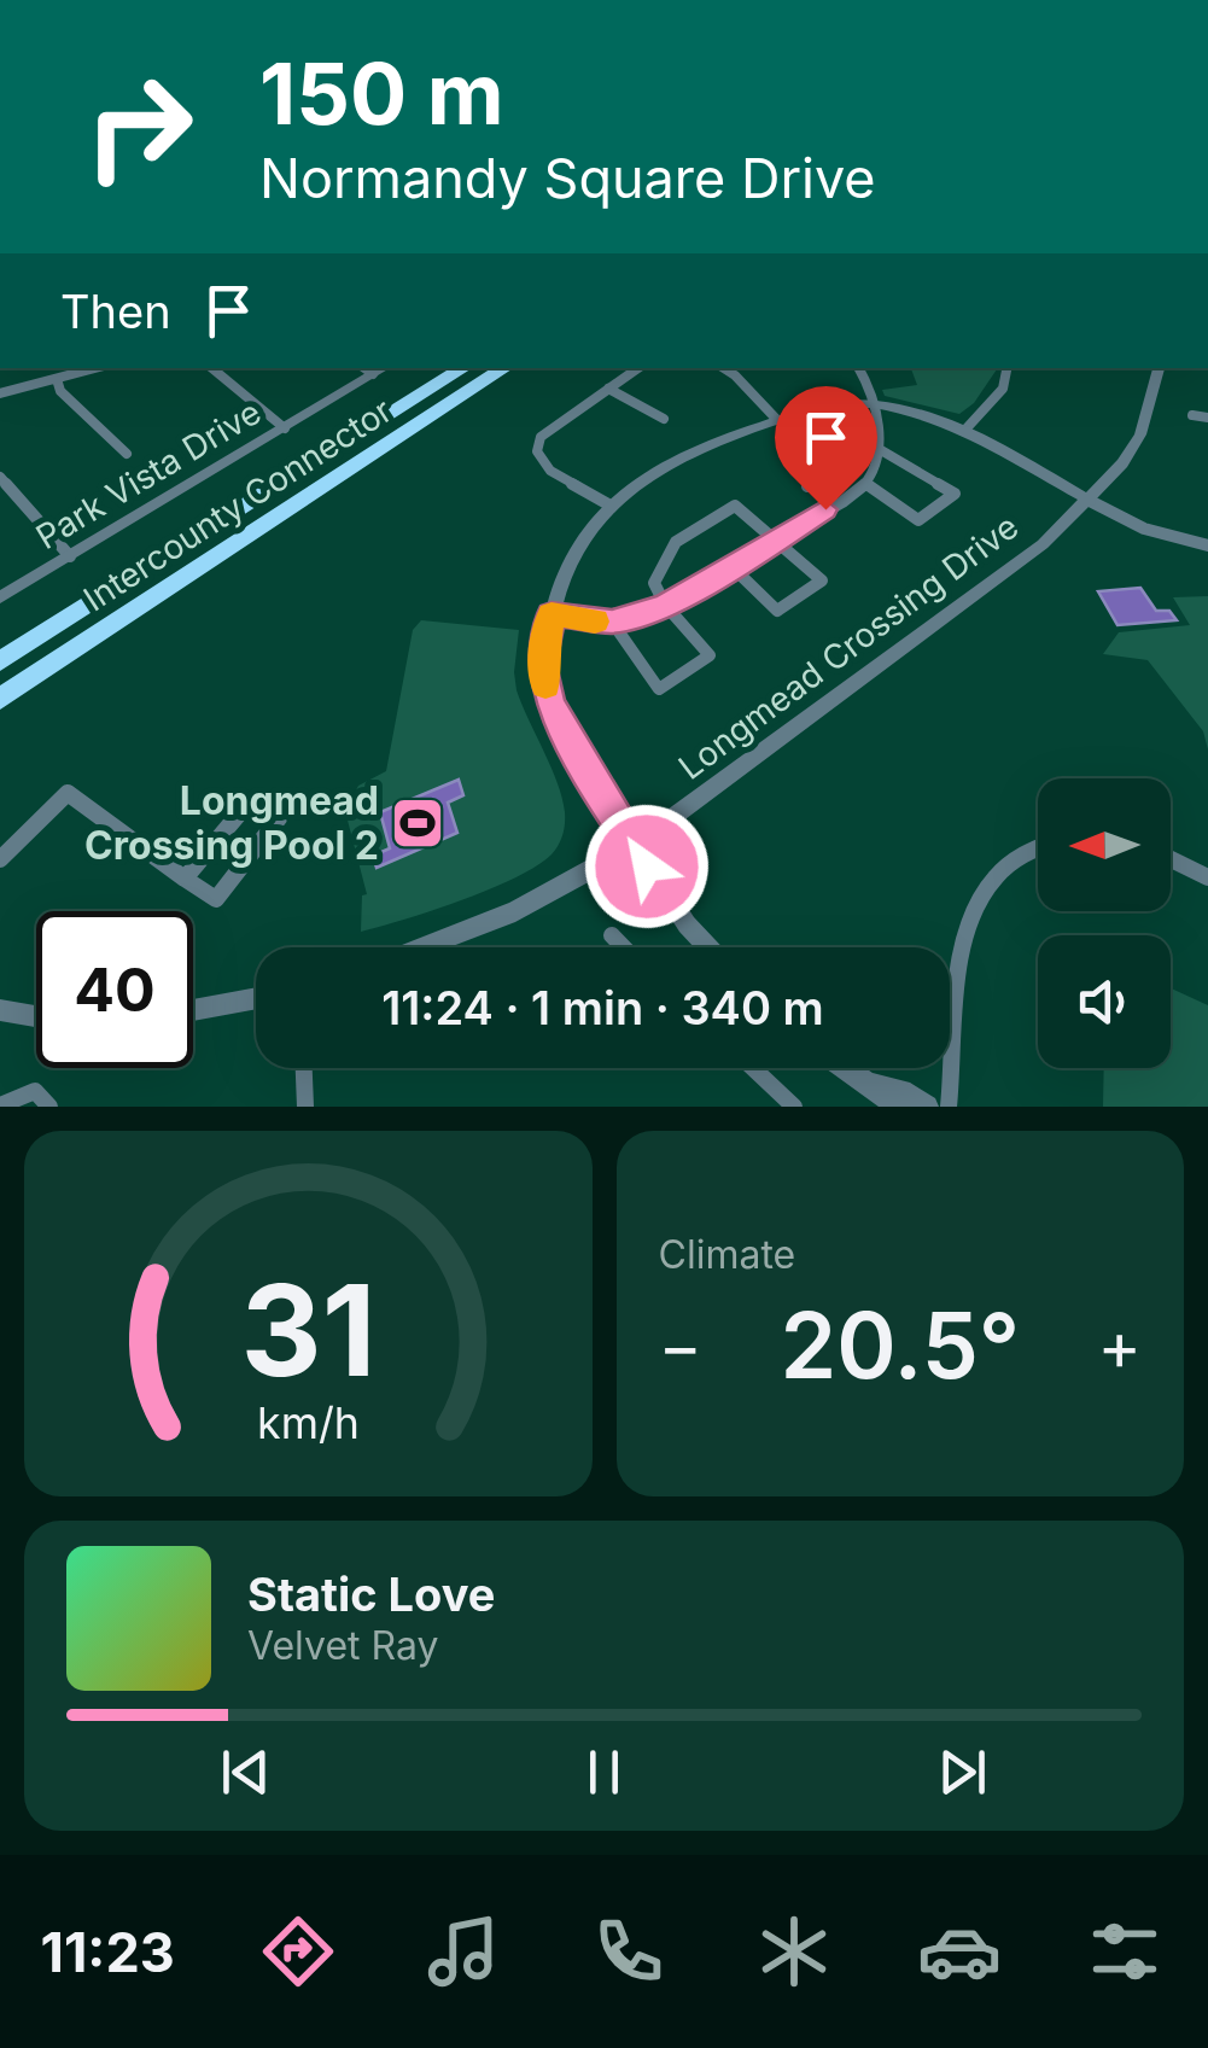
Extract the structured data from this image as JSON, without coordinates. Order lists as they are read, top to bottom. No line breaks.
{"streets":{"highway":["Intercounty Connector"],"street":["Park Vista Drive","Longmead Crossing Drive"]},"places":{"sports":["Longmead Crossing Pool 2"]},"north":"left","page":{"turn":["150 m","Normandy Square Drive"],"then":"Then","limit":"40","trip":"11:24 · 1 min · 340 m","tile":"Climate","heat":["−","20.5°","+"],"song":["Static Love","Velvet Ray"],"tabs":"11:23","gauge":["31","km/h"]}}
